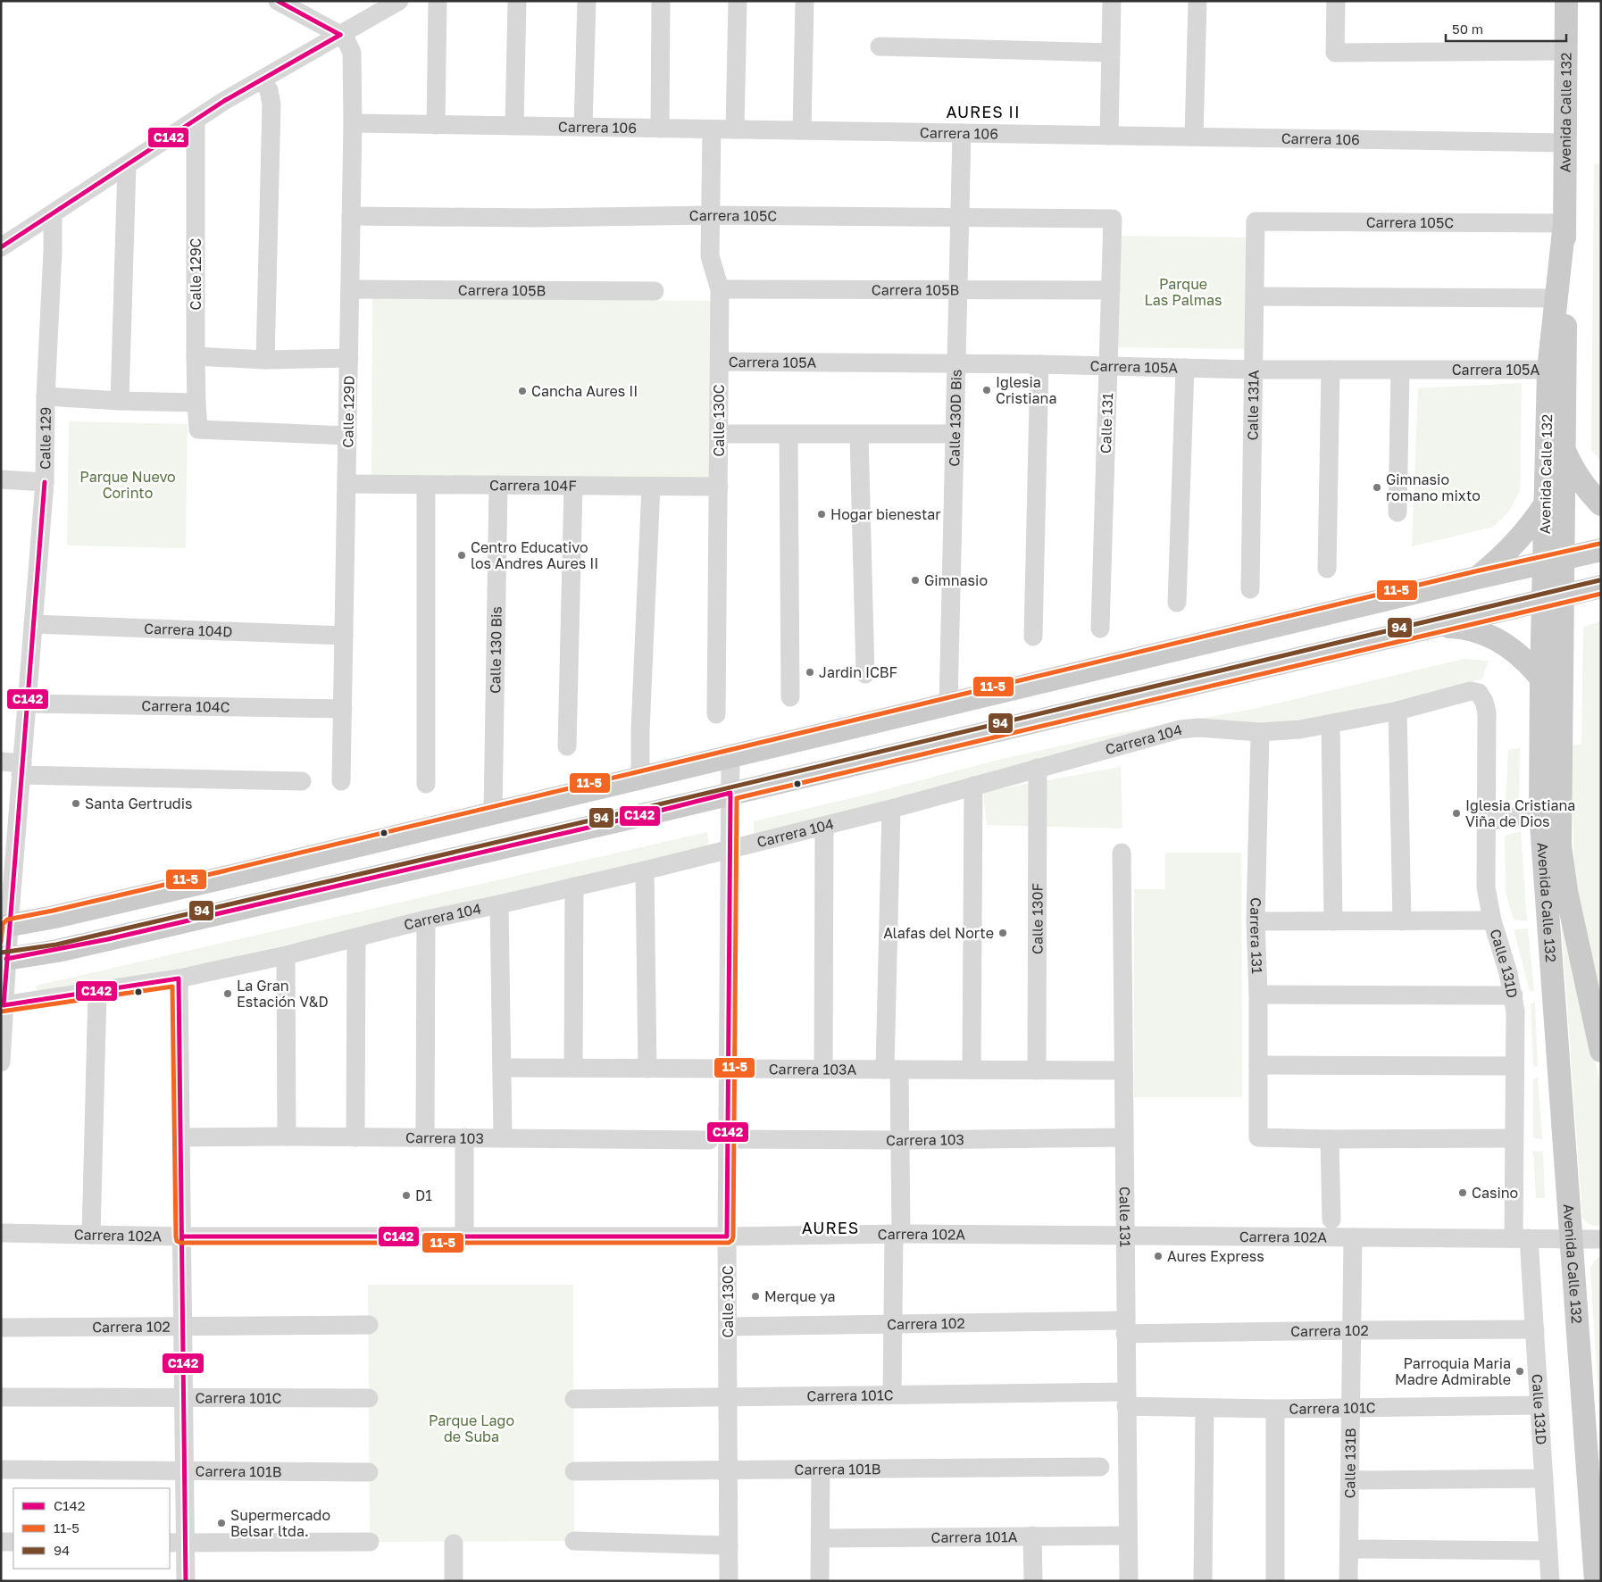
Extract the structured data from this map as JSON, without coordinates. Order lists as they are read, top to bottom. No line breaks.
{"streets":{"main road":["Avenida Calle 132"],"street":["Carrera 106","Carrera 105C","Calle 129C","Carrera 105B","Carrera 105A","Calle 131A","Calle 129D","Calle 130D Bis","Calle 130C","Calle 131","Calle 129","Carrera 104F","Carrera 104D","Calle 130 Bis","Carrera 104C","Carrera 104","Calle 130F","Carrera 131","Calle 131D","Carrera 103A","Carrera 103","Carrera 102A","Carrera 102","Carrera 101C","Calle 131B","Carrera 101B","Carrera 101A"]},"crossings":[["Avenida Calle 132","Carrera 106"],["Avenida Calle 132","Carrera 105C"],["Avenida Calle 132","Carrera 105A"],["Avenida Calle 132","Carrera 102A"],["Carrera 106","Calle 129D"],["Carrera 106","Calle 130D Bis"],["Carrera 106","Calle 130C"],["Carrera 105C","Calle 131A"],["Carrera 105C","Calle 129D"],["Carrera 105C","Calle 130D Bis"],["Carrera 105C","Calle 130C"],["Carrera 105C","Calle 131"],["Calle 129C","Calle 129D"],["Carrera 105B","Calle 129D"],["Carrera 105B","Calle 130D Bis"],["Carrera 105B","Calle 130C"],["Carrera 105B","Calle 131"],["Carrera 105A","Calle 131A"],["Carrera 105A","Calle 130D Bis"],["Carrera 105A","Calle 130C"],["Carrera 105A","Calle 131"],["Calle 129D","Carrera 104F"],["Calle 129D","Carrera 104D"],["Calle 129D","Carrera 104C"],["Calle 130C","Carrera 104F"],["Calle 130C","Carrera 104"],["Calle 130C","Carrera 103A"],["Calle 130C","Carrera 103"],["Calle 130C","Carrera 102A"],["Calle 130C","Carrera 102"],["Calle 130C","Carrera 101C"],["Calle 130C","Carrera 101B"],["Calle 131","Carrera 103A"],["Calle 131","Carrera 103"],["Calle 131","Carrera 102A"],["Calle 131","Carrera 102"],["Calle 131","Carrera 101C"],["Calle 131","Carrera 101A"],["Calle 129","Carrera 104D"],["Calle 129","Carrera 104C"],["Calle 129","Carrera 104"],["Carrera 104F","Calle 130 Bis"],["Carrera 104","Calle 130F"],["Carrera 104","Carrera 131"],["Carrera 104","Calle 131D"],["Calle 130F","Carrera 103A"],["Calle 131D","Carrera 102A"],["Calle 131D","Carrera 102"],["Calle 131D","Carrera 101C"],["Carrera 102A","Calle 131B"],["Carrera 102","Calle 131B"],["Carrera 101C","Calle 131B"]],"districts":["AURES II","AURES"],"parks":["Parque Las Palmas","Parque Nuevo Corinto","Parque Lago de Suba"],"places":["Iglesia Cristiana","Cancha Aures II","Gimnasio romano mixto","Hogar bienestar","Centro Educativo los Andres Aures II","Gimnasio","Jardin ICBF","Santa Gertrudis","Iglesia Cristiana Viña de Dios","Alafas del Norte","La Gran Estación V&D","Casino","D1","Aures Express","Merque ya","Parroquia Maria Madre Admirable","Supermercado Belsar ltda."],"lines":["transit line C142","transit line 11-5","transit line 94"],"legend":["C142","11-5","94"],"scale_bar":"50 m"}
